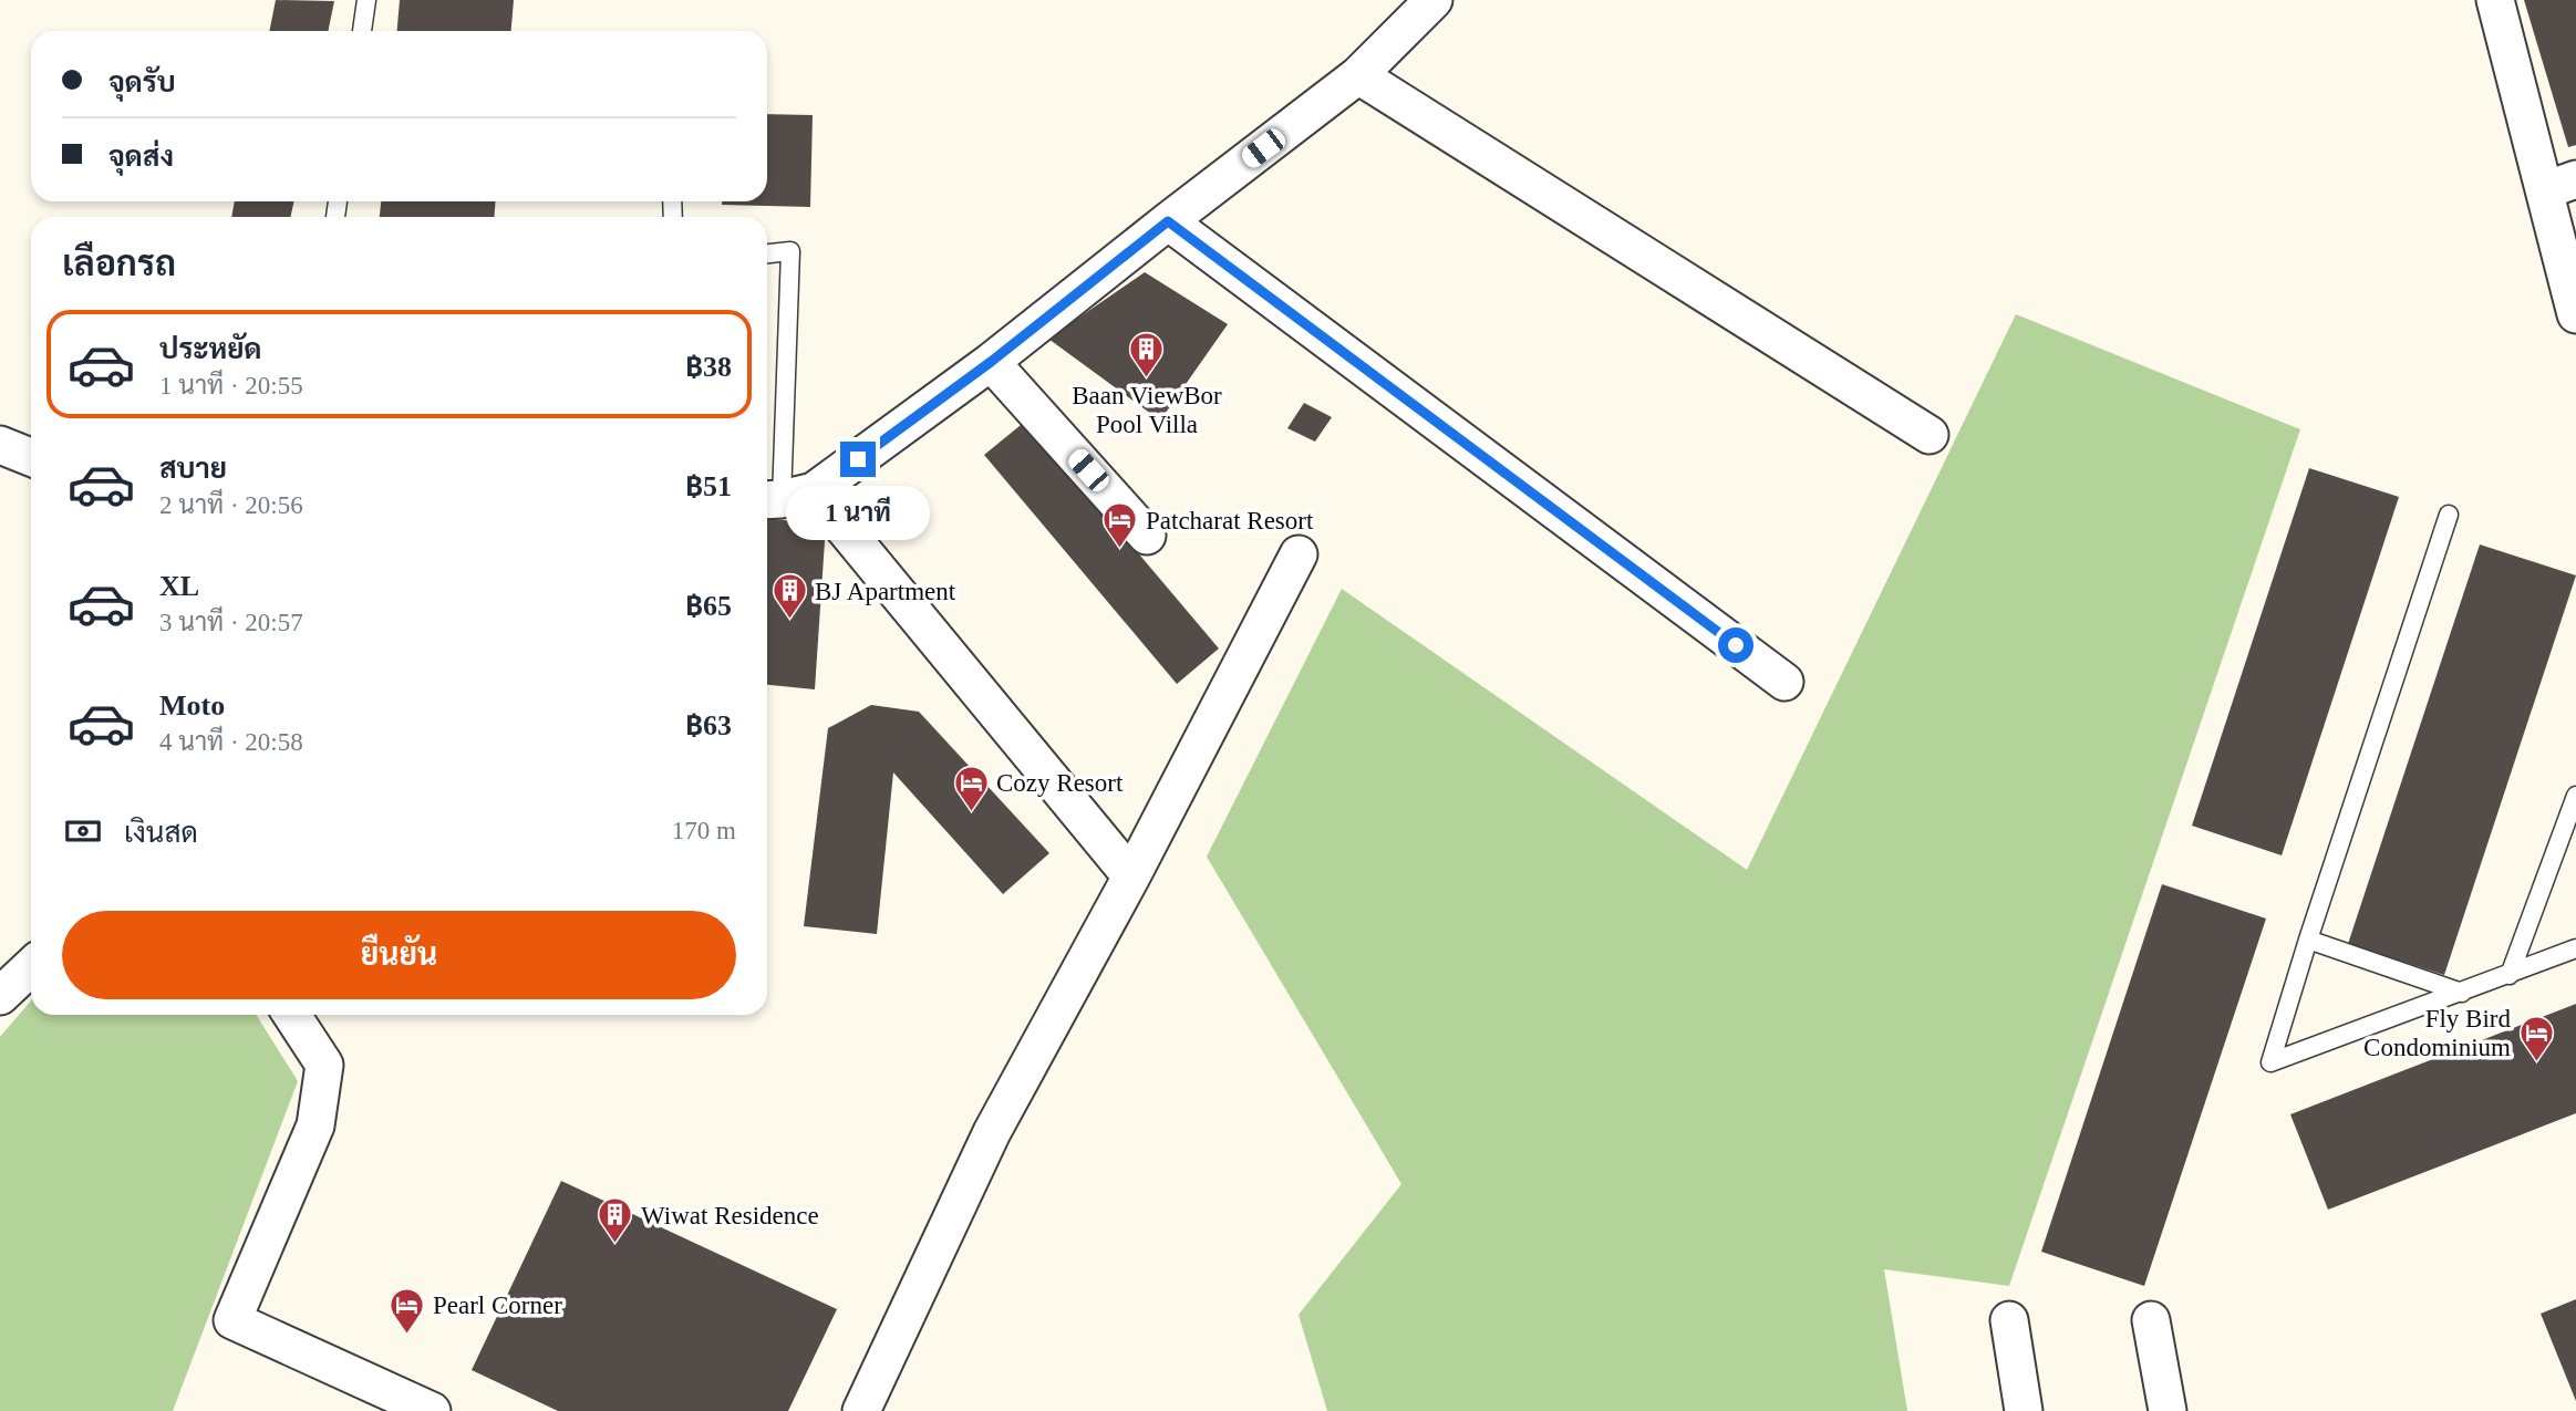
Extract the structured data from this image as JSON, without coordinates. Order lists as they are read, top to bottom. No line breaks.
{"places":{"building":["Baan ViewBor Pool Villa","BJ Apartment","Wiwat Residence"],"hotel":["Patcharat Resort","Cozy Resort","Fly Bird Condominium","Pearl Corner"]},"page":{"banner":["จุดรับ","จุดส่ง"],"heading":"เลือกรถ","list":[{"name":"ประหยัด","note":"1 นาที · 20:55","value":"฿38"},{"name":"สบาย","note":"2 นาที · 20:56","value":"฿51"},{"name":"XL","note":"3 นาที · 20:57","value":"฿65"},{"name":"Moto","note":"4 นาที · 20:58","value":"฿63"}],"bubble":"1 นาที","pay":["เงินสด","170 m"],"buttons":"ยืนยัน"}}
